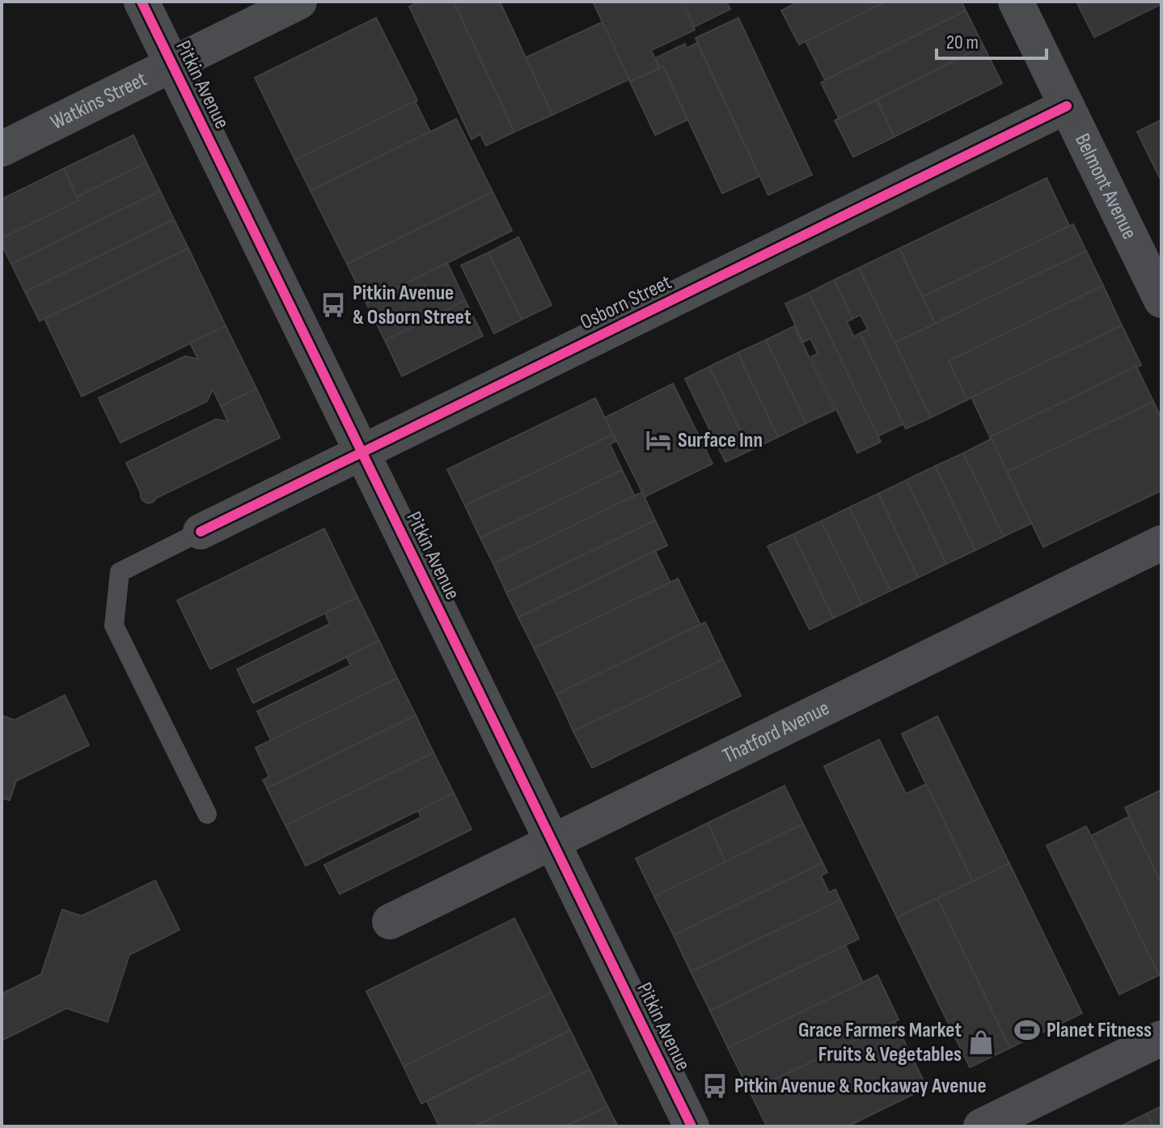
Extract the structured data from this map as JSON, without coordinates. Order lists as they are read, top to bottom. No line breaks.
{"streets":{"street":["Pitkin Avenue","Watkins Street","Belmont Avenue","Osborn Street","Thatford Avenue"]},"crossings":[["Pitkin Avenue","Watkins Street"],["Pitkin Avenue","Osborn Street"],["Pitkin Avenue","Thatford Avenue"],["Belmont Avenue","Osborn Street"]],"places":{"bus stop":["Pitkin Avenue & Osborn Street","Pitkin Avenue & Rockaway Avenue"],"hotel":["Surface Inn"],"sports":["Planet Fitness"],"shop":["Grace Farmers Market Fruits & Vegetables"]},"scale_bar":"20 m"}
